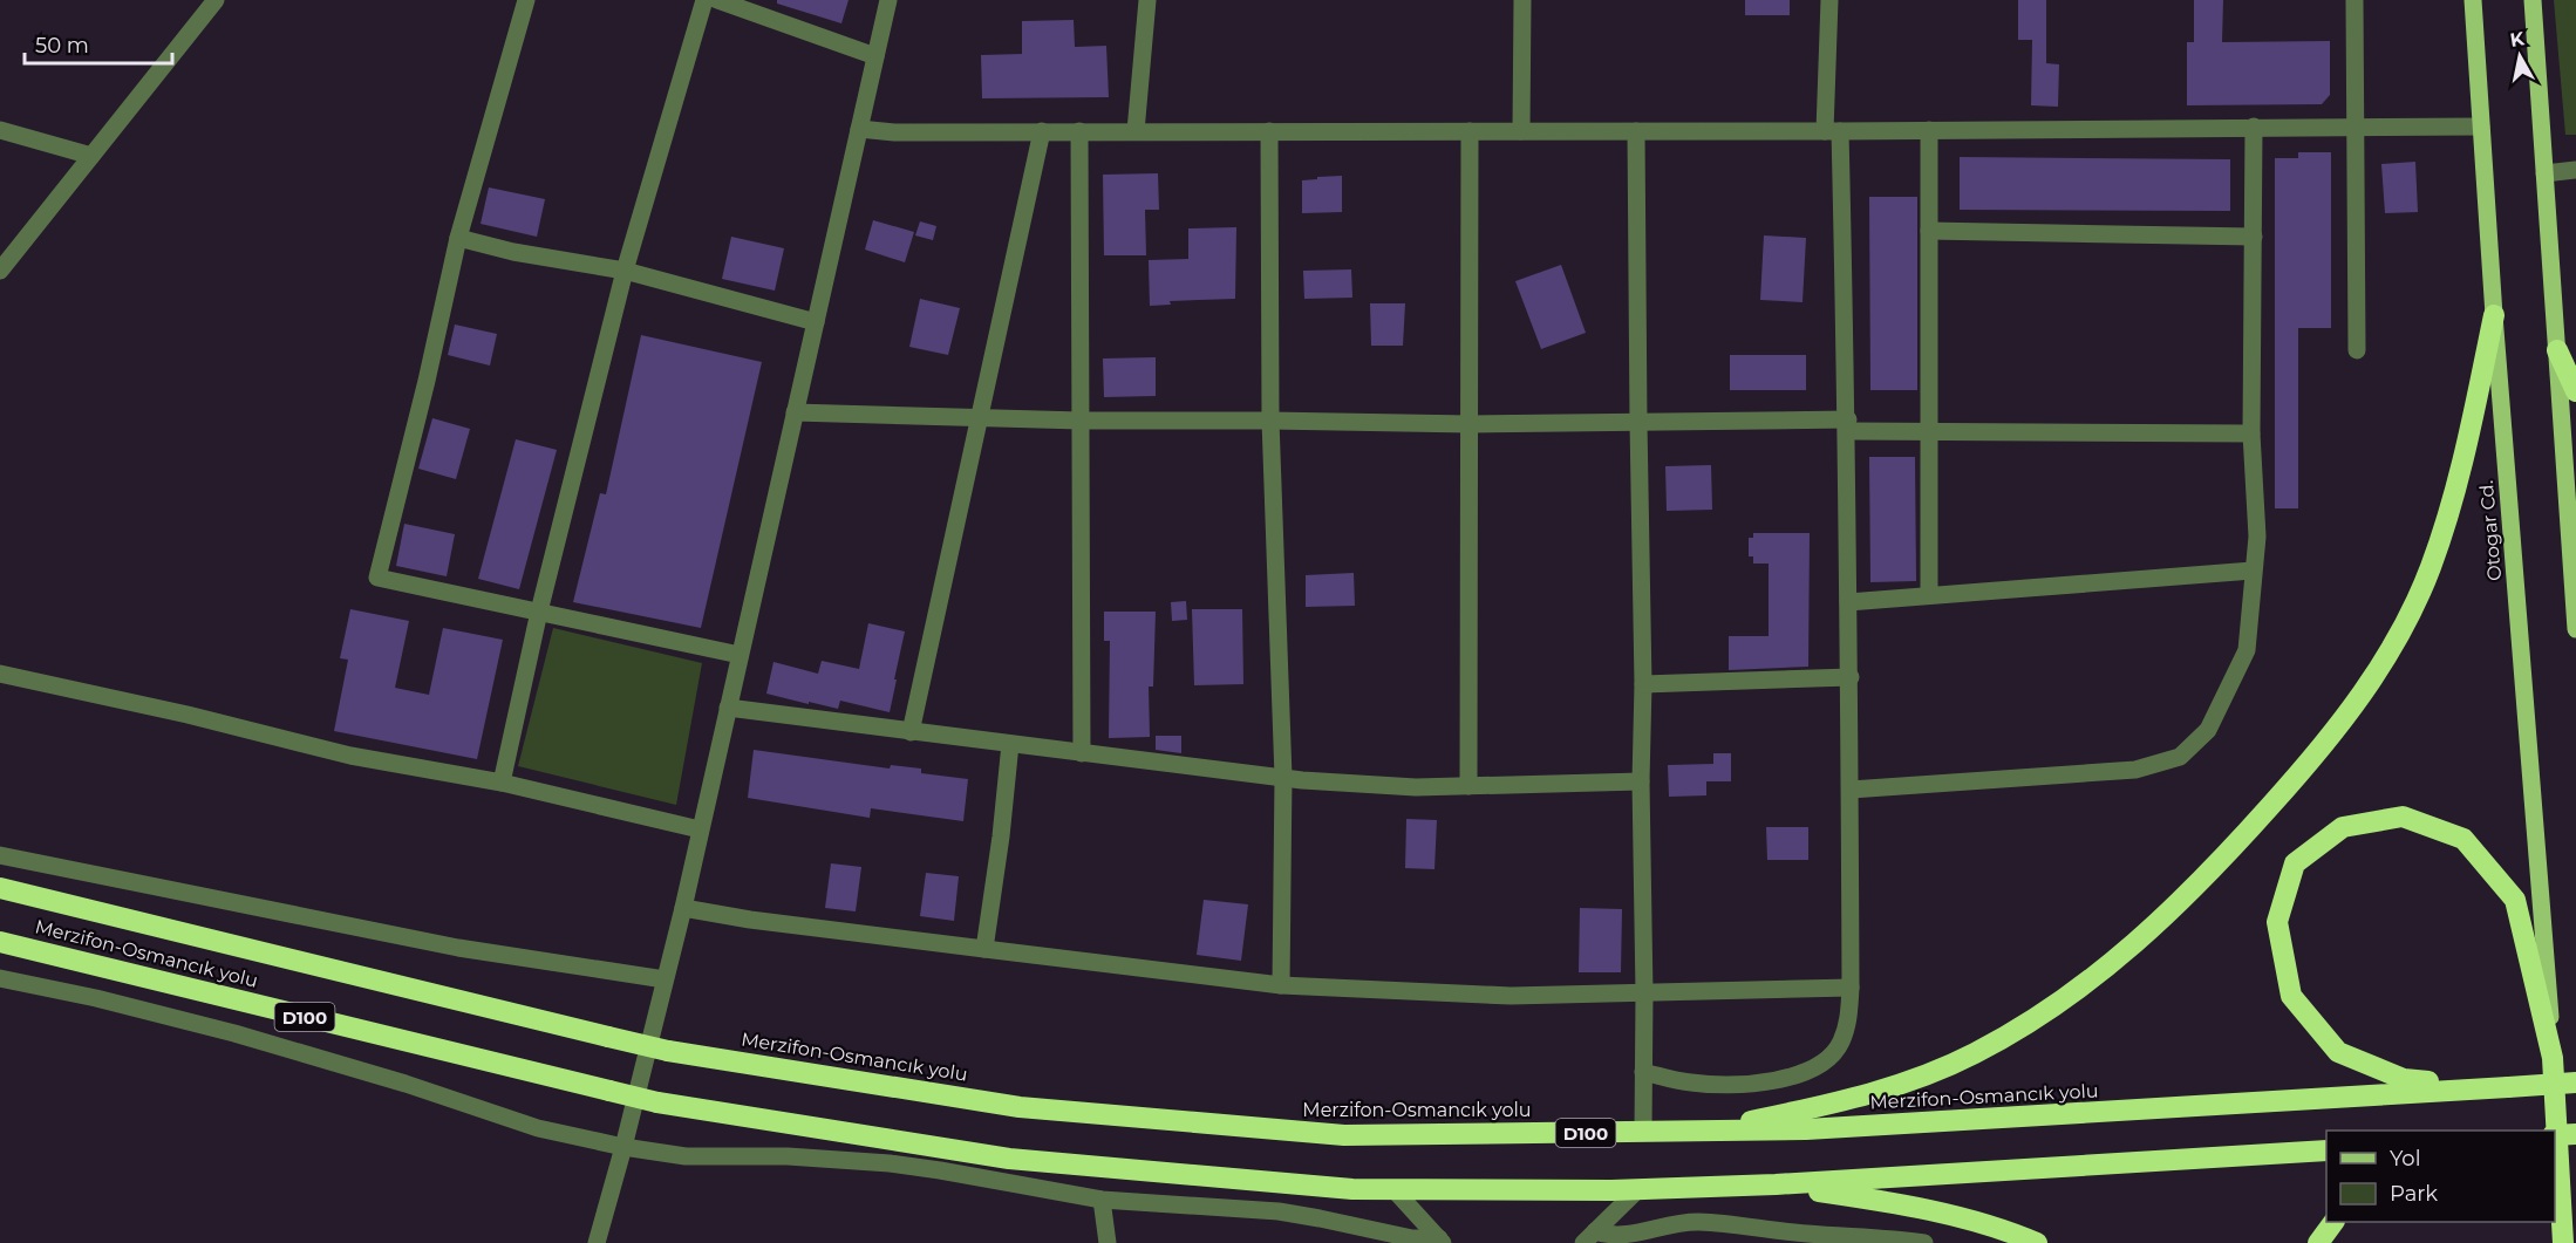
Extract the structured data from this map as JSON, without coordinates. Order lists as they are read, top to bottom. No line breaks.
{"streets":{"highway":["Merzifon-Osmancık yolu","D100"],"main road":["Otogar Cd."]},"crossings":[["Merzifon-Osmancık yolu","D100"]],"legend":["Yol","Park"],"scale_bar":"50 m","north":"top"}
